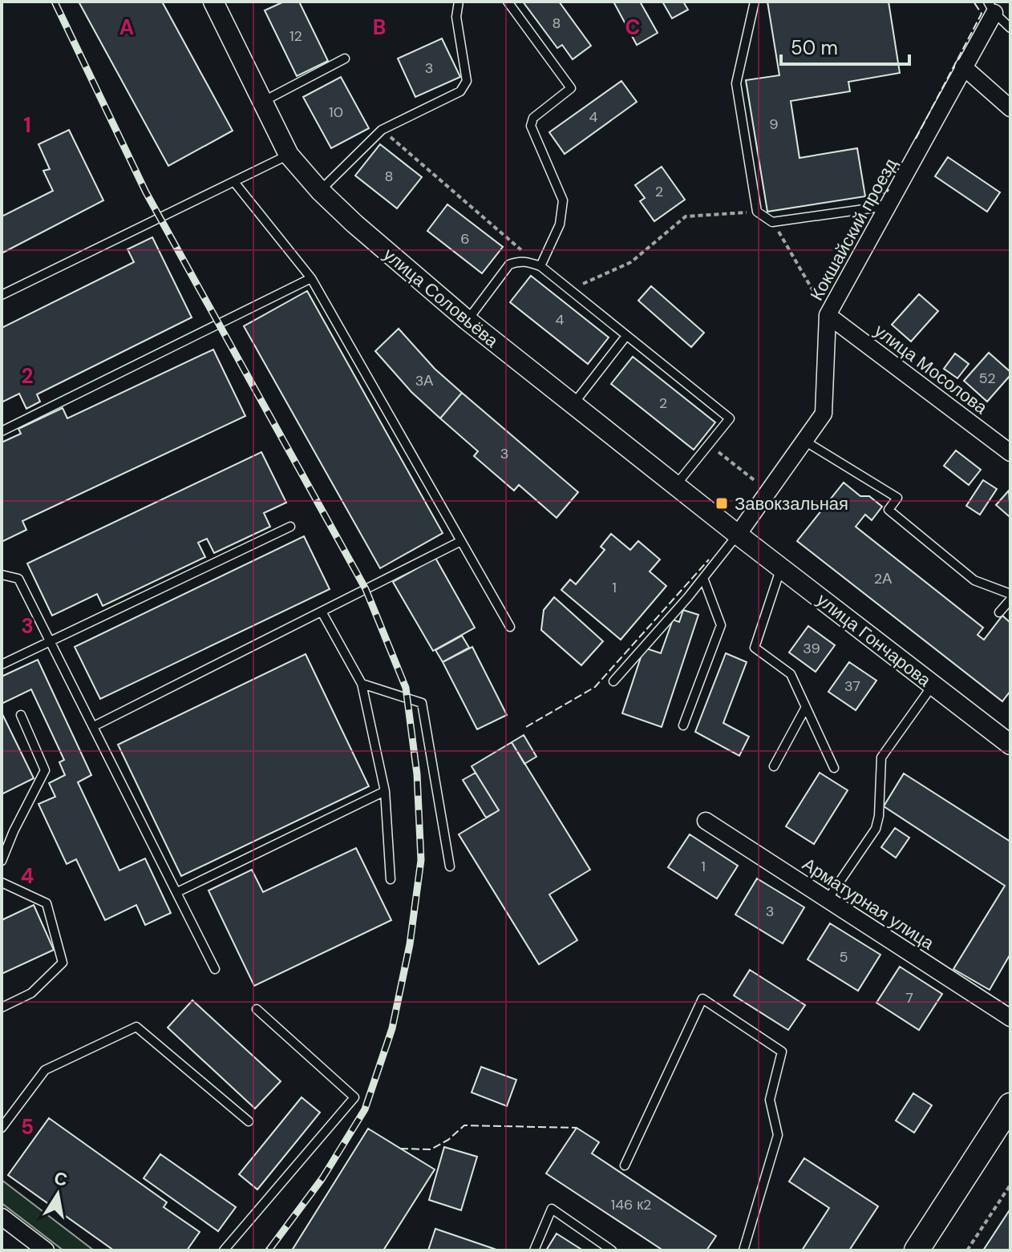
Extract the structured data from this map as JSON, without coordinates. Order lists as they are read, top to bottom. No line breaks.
{"streets":{"street":["Кокшайский проезд","улица Соловьёва","улица Мосолова","улица Гончарова","Арматурная улица"]},"crossings":[["Кокшайский проезд","улица Соловьёва"],["Кокшайский проезд","улица Мосолова"],["Кокшайский проезд","улица Гончарова"],["улица Соловьёва","улица Гончарова"]],"places":{"transit":["Завокзальная"]},"house_numbers":["8","12","3","10","4","9","8","2","6","4","52","3А","2","3","2А","1","39","37","1","3","5","7","146 к2"],"scale_bar":"50 m","north":"top","grid":{"columns":["A","B","C"],"rows":["1","2","3","4","5"]}}
